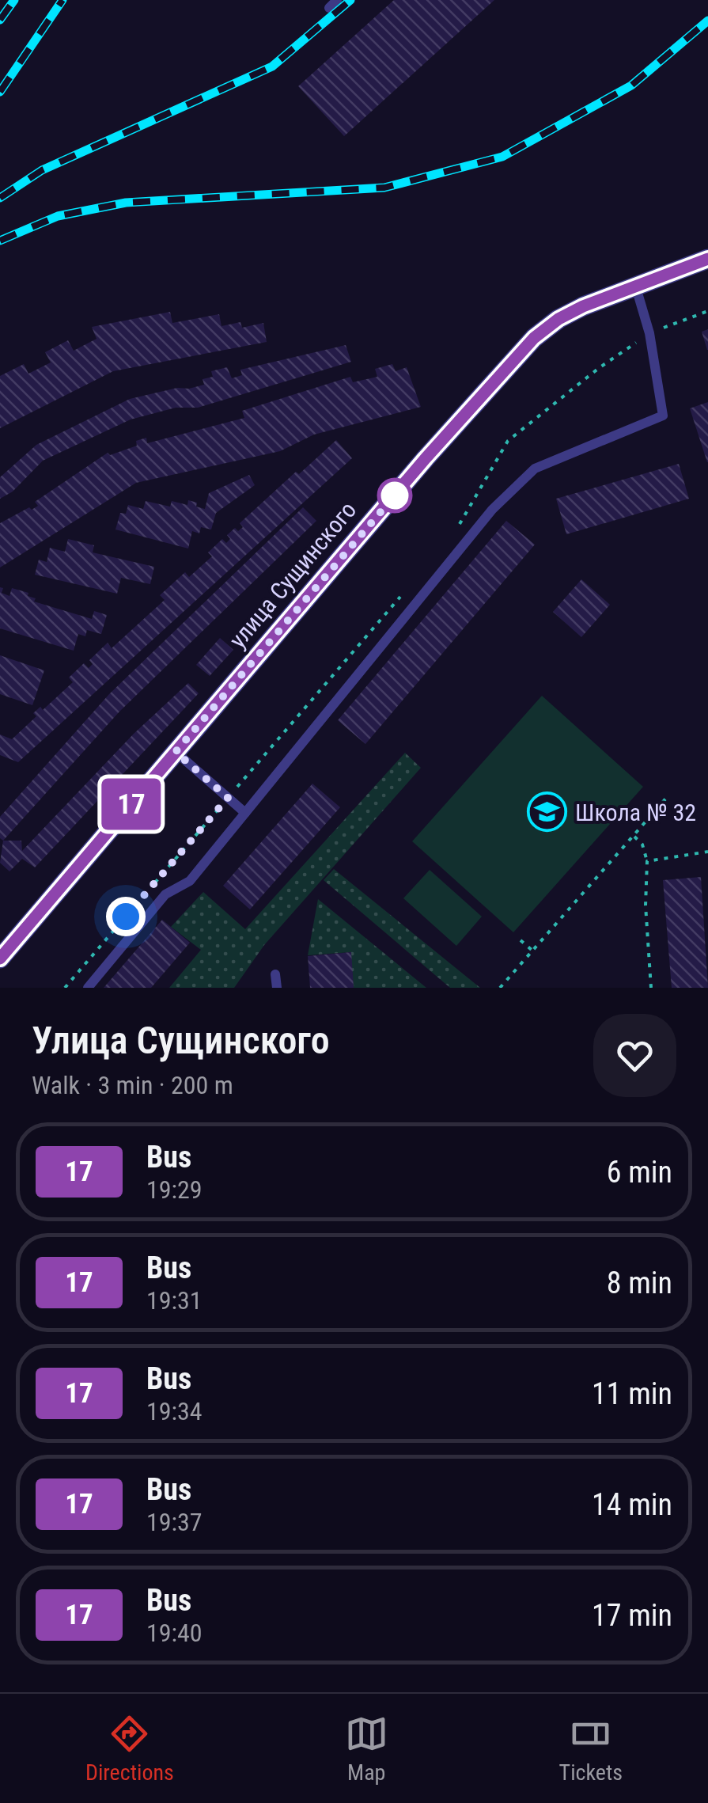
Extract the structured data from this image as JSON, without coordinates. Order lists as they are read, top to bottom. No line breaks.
{"streets":{"street":["улица Сущинского"]},"places":{"school or university":["Школа № 32"]},"lines":["bus line 17"],"page":{"on_map":"17","heading":["Улица Сущинского","Walk · 3 min · 200 m"],"list":[{"mark":"17","name":"Bus","note":"19:29","value":"6 min"},{"mark":"17","name":"Bus","note":"19:31","value":"8 min"},{"mark":"17","name":"Bus","note":"19:34","value":"11 min"},{"mark":"17","name":"Bus","note":"19:37","value":"14 min"},{"mark":"17","name":"Bus","note":"19:40","value":"17 min"}],"tabs":["Directions","Map","Tickets"]}}
